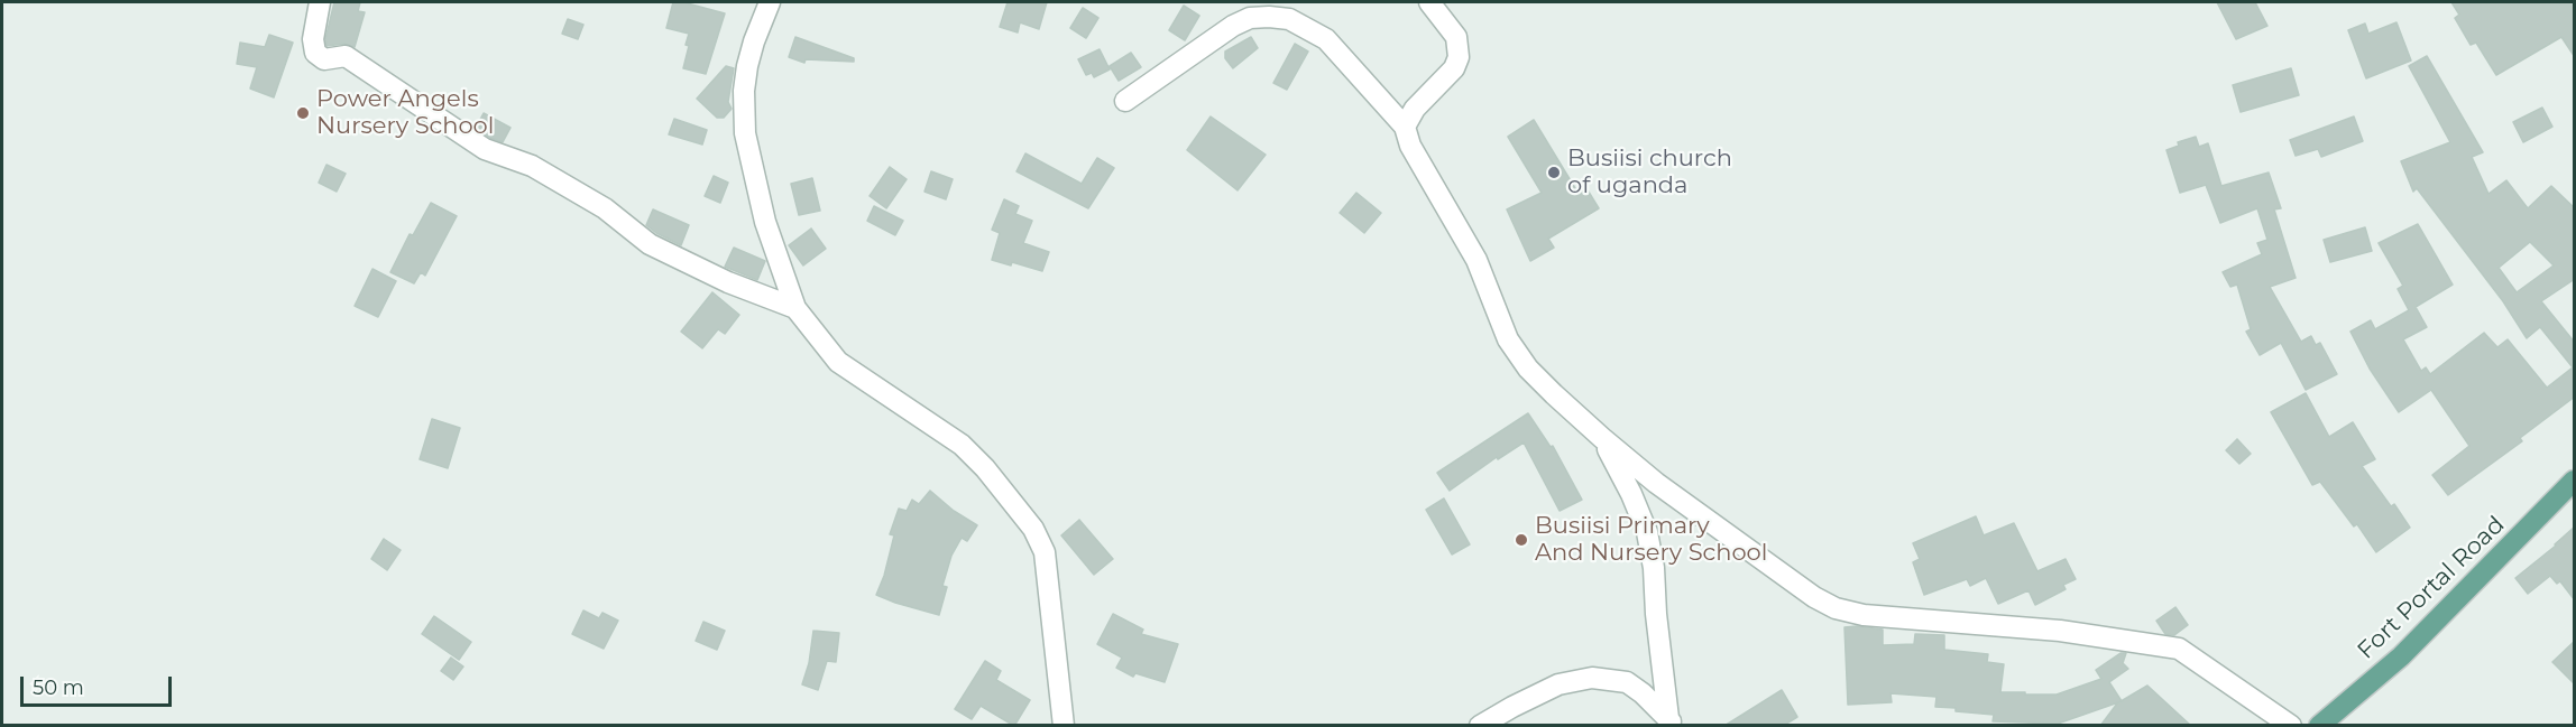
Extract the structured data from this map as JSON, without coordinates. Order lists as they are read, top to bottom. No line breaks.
{"streets":{"main road":["Fort Portal Road"]},"places":["Power Angels Nursery School","Busiisi church of uganda","Busiisi Primary And Nursery School"],"scale_bar":"50 m"}
